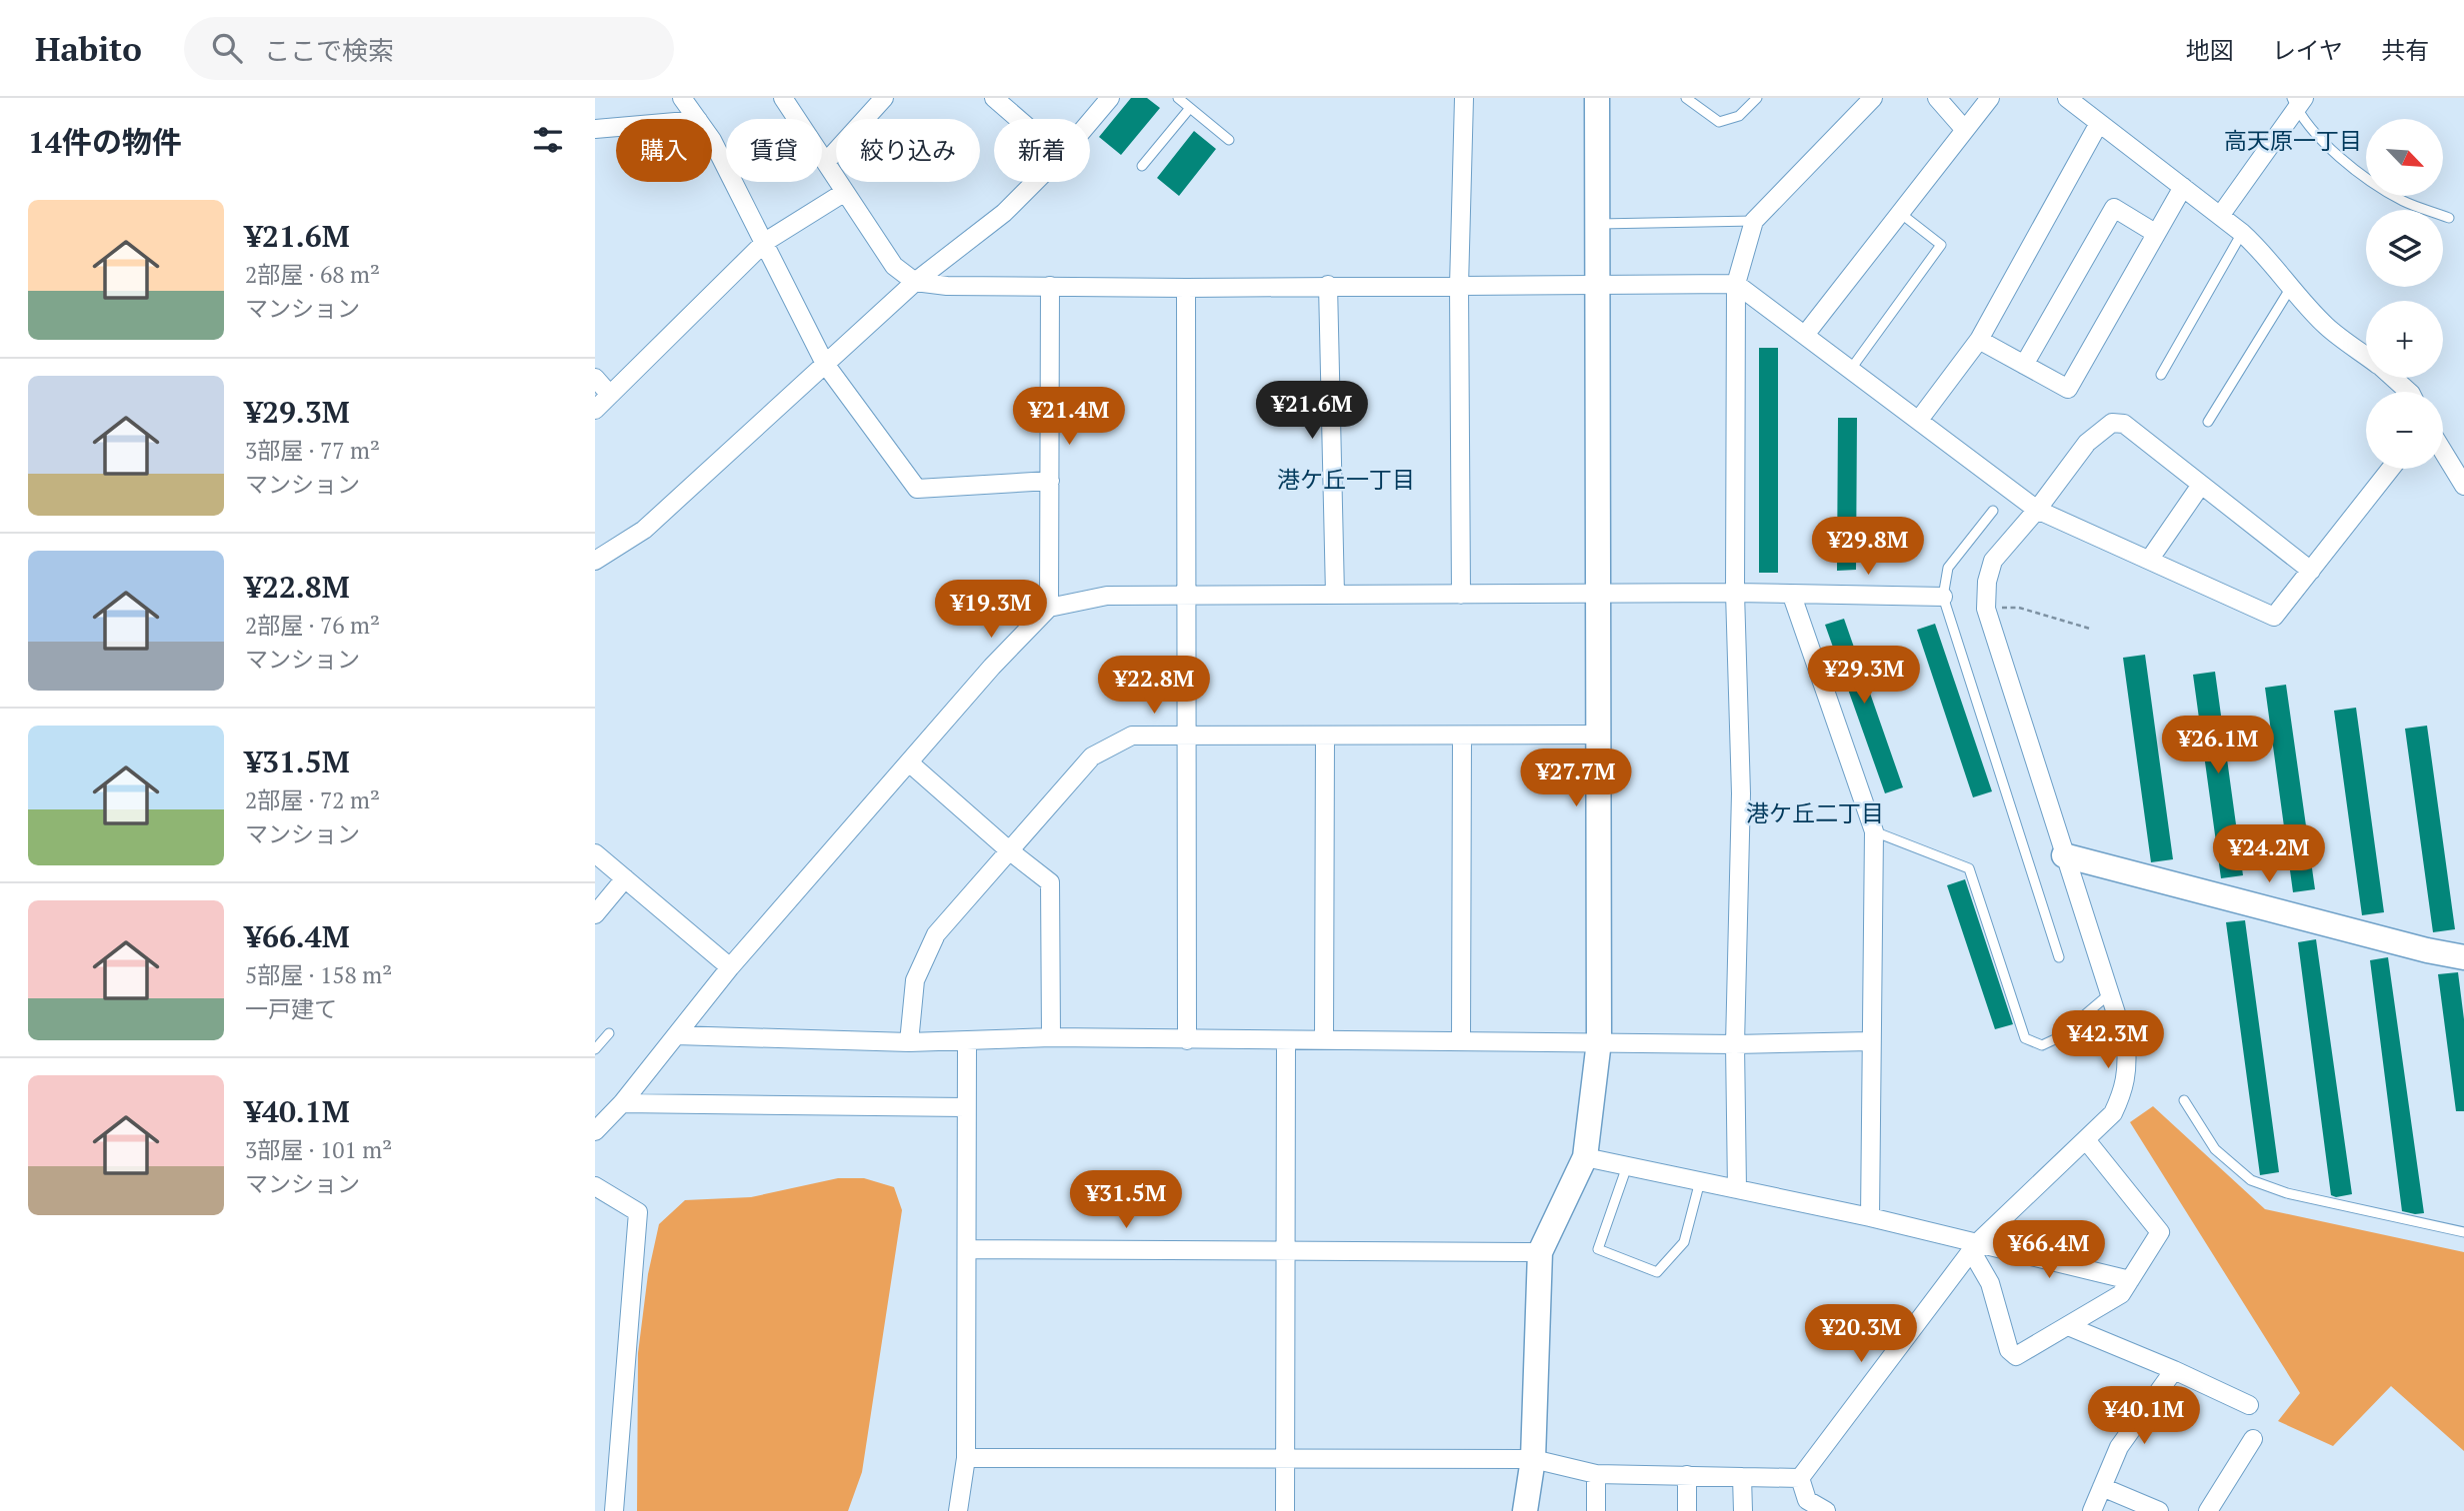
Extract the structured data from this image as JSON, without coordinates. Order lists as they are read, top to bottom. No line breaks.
{"districts":["高天原一丁目","港ケ丘一丁目","港ケ丘二丁目"],"north":"bottom right","page":{"header":"Habito","search":"ここで検索","nav":["地図","レイヤ","共有"],"heading":"14件の物件","map_buttons":["+","−"],"chip":["購入","賃貸","絞り込み","新着"],"list":[{"name":"¥21.6M","note":"2部屋 · 68 m² · マンション"},{"name":"¥29.3M","note":"3部屋 · 77 m² · マンション"},{"name":"¥22.8M","note":"2部屋 · 76 m² · マンション"},{"name":"¥31.5M","note":"2部屋 · 72 m² · マンション"},{"name":"¥66.4M","note":"5部屋 · 158 m² · 一戸建て"},{"name":"¥40.1M","note":"3部屋 · 101 m² · マンション"}],"price":["¥21.6M","¥21.4M","¥29.8M","¥19.3M","¥29.3M","¥22.8M","¥26.1M","¥27.7M","¥24.2M","¥42.3M","¥31.5M","¥66.4M","¥20.3M","¥40.1M"]}}
